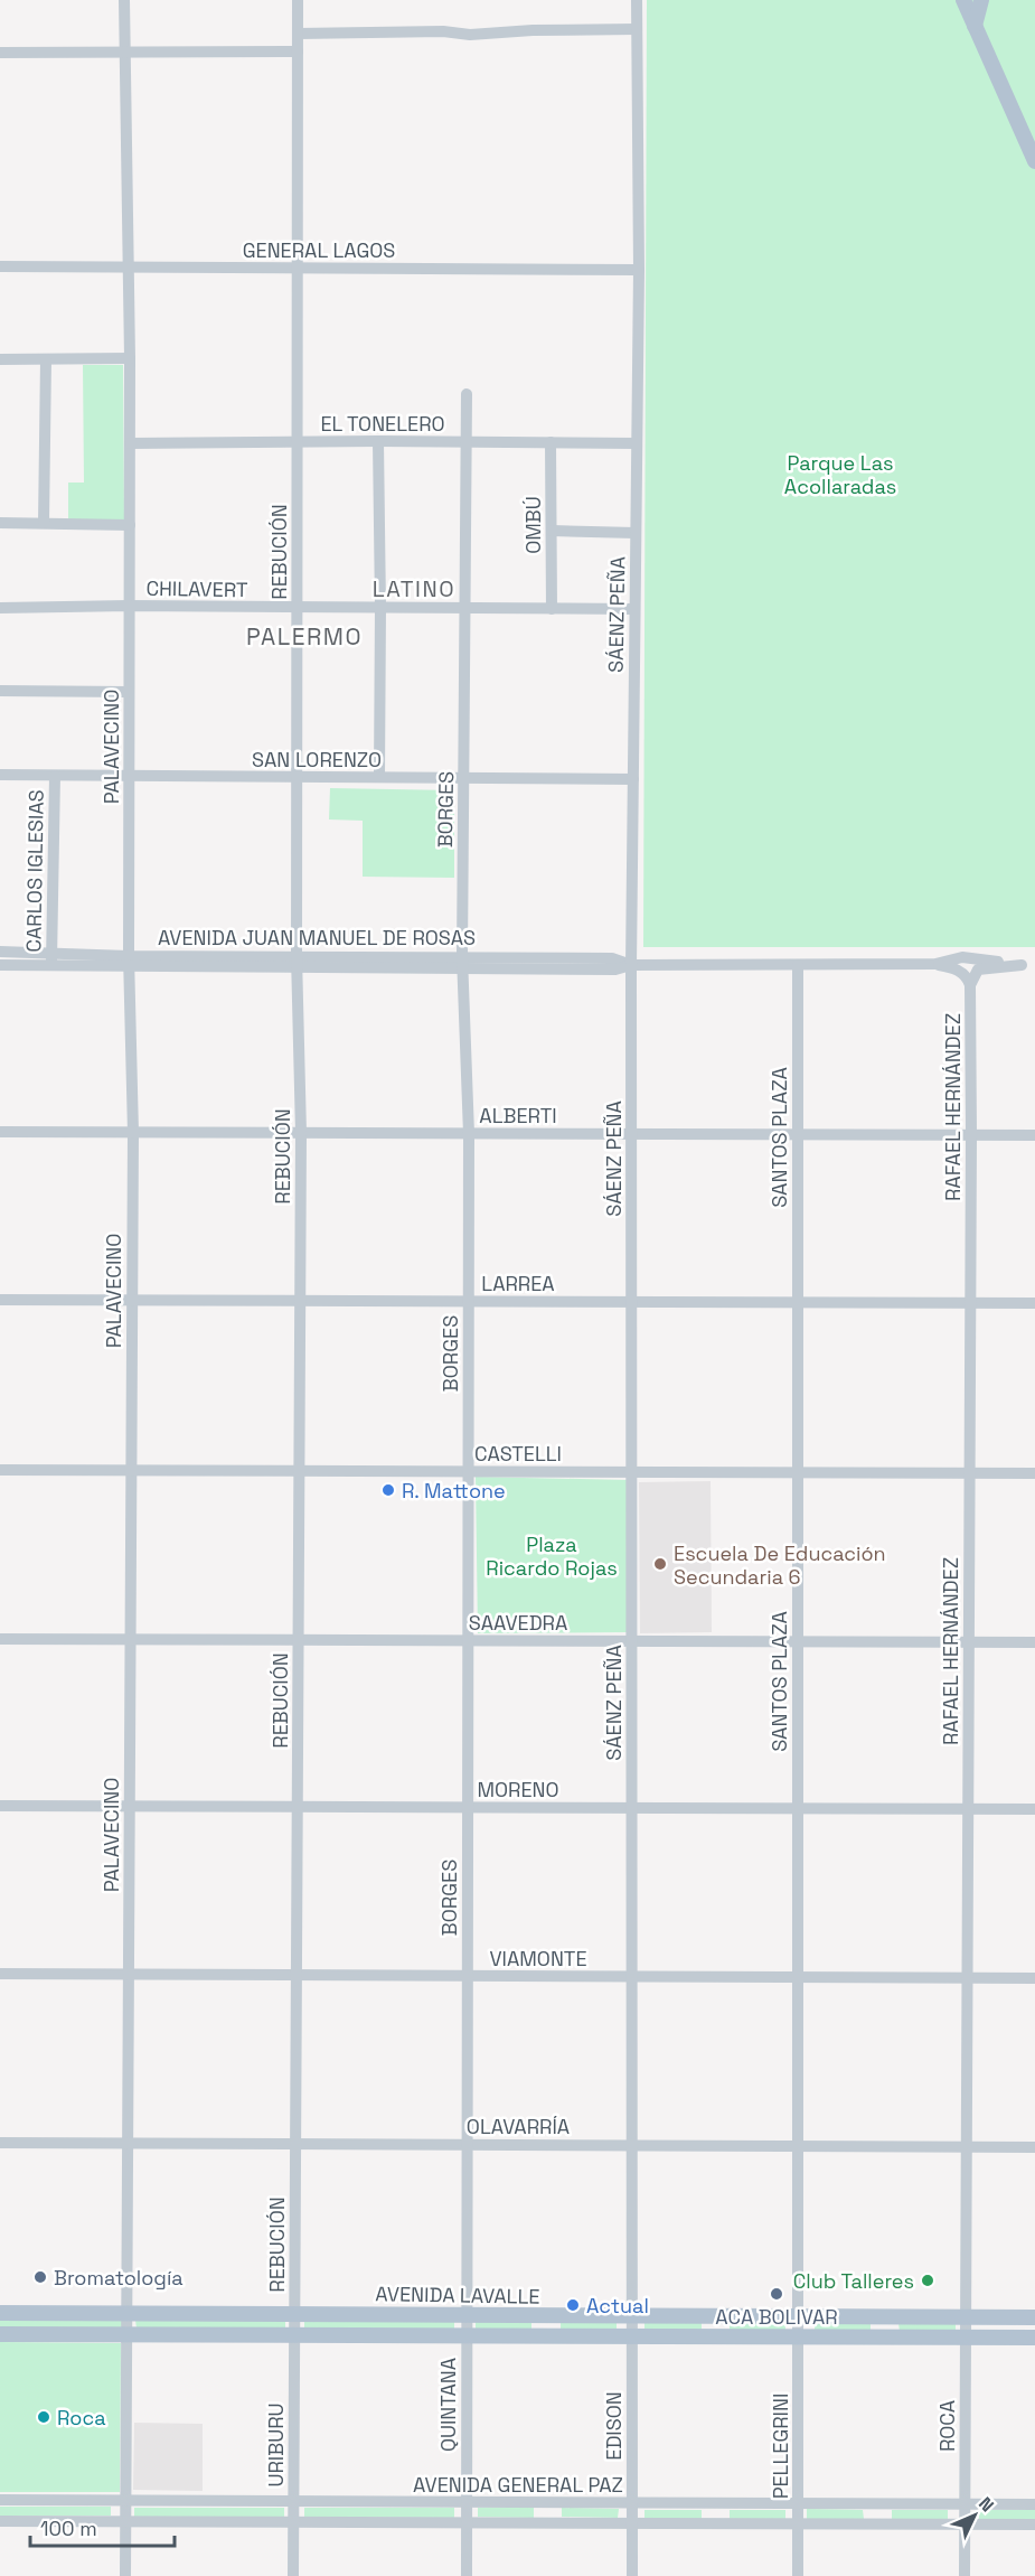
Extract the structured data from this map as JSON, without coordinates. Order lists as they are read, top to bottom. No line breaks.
{"streets":{"main road":["AVENIDA LAVALLE"],"street":["GENERAL LAGOS","EL TONELERO","OMBÚ","REBUCIÓN","CHILAVERT","SÁENZ PEÑA","PALAVECINO","SAN LORENZO","BORGES","CARLOS IGLESIAS","AVENIDA JUAN MANUEL DE ROSAS","RAFAEL HERNÁNDEZ","ALBERTI","SANTOS PLAZA","LARREA","CASTELLI","SAAVEDRA","MORENO","VIAMONTE","OLAVARRÍA","QUINTANA","EDISON","ROCA","URIBURU","PELLEGRINI","AVENIDA GENERAL PAZ"]},"crossings":[["GENERAL LAGOS","REBUCIÓN"],["GENERAL LAGOS","SÁENZ PEÑA"],["GENERAL LAGOS","PALAVECINO"],["EL TONELERO","OMBÚ"],["EL TONELERO","REBUCIÓN"],["EL TONELERO","SÁENZ PEÑA"],["EL TONELERO","PALAVECINO"],["EL TONELERO","BORGES"],["OMBÚ","CHILAVERT"],["REBUCIÓN","CHILAVERT"],["REBUCIÓN","SAN LORENZO"],["REBUCIÓN","AVENIDA JUAN MANUEL DE ROSAS"],["REBUCIÓN","ALBERTI"],["REBUCIÓN","LARREA"],["REBUCIÓN","CASTELLI"],["REBUCIÓN","SAAVEDRA"],["REBUCIÓN","MORENO"],["REBUCIÓN","VIAMONTE"],["REBUCIÓN","OLAVARRÍA"],["REBUCIÓN","AVENIDA LAVALLE"],["REBUCIÓN","URIBURU"],["CHILAVERT","SÁENZ PEÑA"],["CHILAVERT","PALAVECINO"],["CHILAVERT","BORGES"],["SÁENZ PEÑA","SAN LORENZO"],["SÁENZ PEÑA","AVENIDA JUAN MANUEL DE ROSAS"],["SÁENZ PEÑA","ALBERTI"],["SÁENZ PEÑA","LARREA"],["SÁENZ PEÑA","CASTELLI"],["SÁENZ PEÑA","SAAVEDRA"],["SÁENZ PEÑA","MORENO"],["SÁENZ PEÑA","VIAMONTE"],["SÁENZ PEÑA","OLAVARRÍA"],["SÁENZ PEÑA","AVENIDA LAVALLE"],["SÁENZ PEÑA","EDISON"],["PALAVECINO","SAN LORENZO"],["PALAVECINO","AVENIDA JUAN MANUEL DE ROSAS"],["PALAVECINO","ALBERTI"],["PALAVECINO","LARREA"],["PALAVECINO","CASTELLI"],["PALAVECINO","SAAVEDRA"],["PALAVECINO","MORENO"],["PALAVECINO","VIAMONTE"],["PALAVECINO","OLAVARRÍA"],["PALAVECINO","AVENIDA LAVALLE"],["PALAVECINO","AVENIDA GENERAL PAZ"],["SAN LORENZO","BORGES"],["SAN LORENZO","CARLOS IGLESIAS"],["BORGES","AVENIDA JUAN MANUEL DE ROSAS"],["BORGES","ALBERTI"],["BORGES","LARREA"],["BORGES","CASTELLI"],["BORGES","SAAVEDRA"],["BORGES","MORENO"],["BORGES","VIAMONTE"],["BORGES","OLAVARRÍA"],["BORGES","AVENIDA LAVALLE"],["BORGES","QUINTANA"],["CARLOS IGLESIAS","AVENIDA JUAN MANUEL DE ROSAS"],["AVENIDA JUAN MANUEL DE ROSAS","SANTOS PLAZA"],["RAFAEL HERNÁNDEZ","ALBERTI"],["RAFAEL HERNÁNDEZ","LARREA"],["RAFAEL HERNÁNDEZ","CASTELLI"],["RAFAEL HERNÁNDEZ","SAAVEDRA"],["RAFAEL HERNÁNDEZ","MORENO"],["RAFAEL HERNÁNDEZ","VIAMONTE"],["RAFAEL HERNÁNDEZ","OLAVARRÍA"],["RAFAEL HERNÁNDEZ","AVENIDA LAVALLE"],["RAFAEL HERNÁNDEZ","ROCA"],["ALBERTI","SANTOS PLAZA"],["SANTOS PLAZA","LARREA"],["SANTOS PLAZA","CASTELLI"],["SANTOS PLAZA","SAAVEDRA"],["SANTOS PLAZA","MORENO"],["SANTOS PLAZA","VIAMONTE"],["SANTOS PLAZA","OLAVARRÍA"],["SANTOS PLAZA","AVENIDA LAVALLE"],["SANTOS PLAZA","PELLEGRINI"],["AVENIDA LAVALLE","QUINTANA"],["AVENIDA LAVALLE","EDISON"],["AVENIDA LAVALLE","ROCA"],["AVENIDA LAVALLE","URIBURU"],["AVENIDA LAVALLE","PELLEGRINI"],["QUINTANA","AVENIDA GENERAL PAZ"],["EDISON","AVENIDA GENERAL PAZ"],["ROCA","AVENIDA GENERAL PAZ"],["URIBURU","AVENIDA GENERAL PAZ"],["PELLEGRINI","AVENIDA GENERAL PAZ"]],"districts":["LATINO","PALERMO"],"parks":["Parque Las Acollaradas","Plaza Ricardo Rojas"],"places":["R. Mattone","Escuela De Educación Secundaria 6","Bromatología","Club Talleres","ACA BOLIVAR","Actual","Roca"],"scale_bar":"100 m","north":"top right"}
